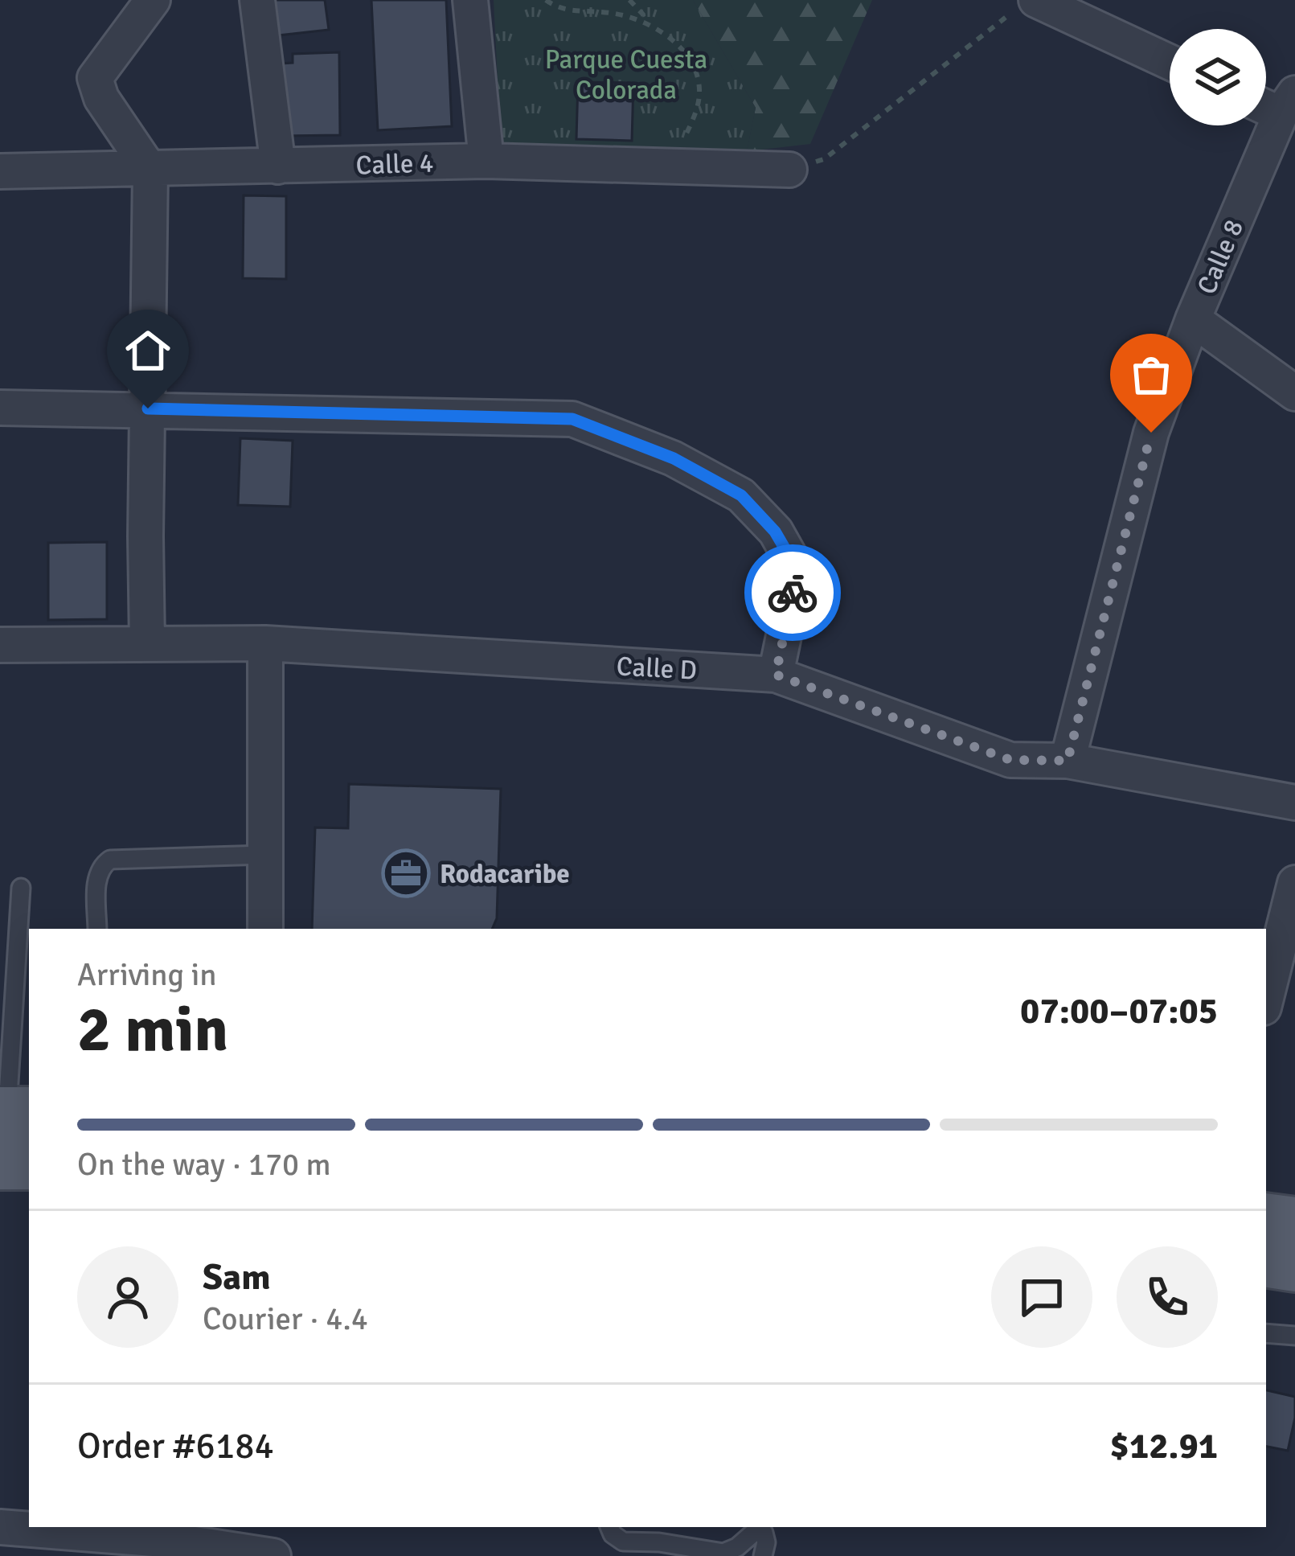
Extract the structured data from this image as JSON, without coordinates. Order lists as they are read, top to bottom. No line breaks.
{"streets":{"street":["Calle 4","Calle 8","Calle D"]},"crossings":[["Calle 8","Calle D"]],"parks":["Parque Cuesta Colorada"],"places":{"office":["Rodacaribe"]},"page":{"heading":["2 min","Arriving in","07:00–07:05"],"panel":["Sam","Courier · 4.4","Order #6184","$12.91"],"bar":"On the way · 170 m"}}
